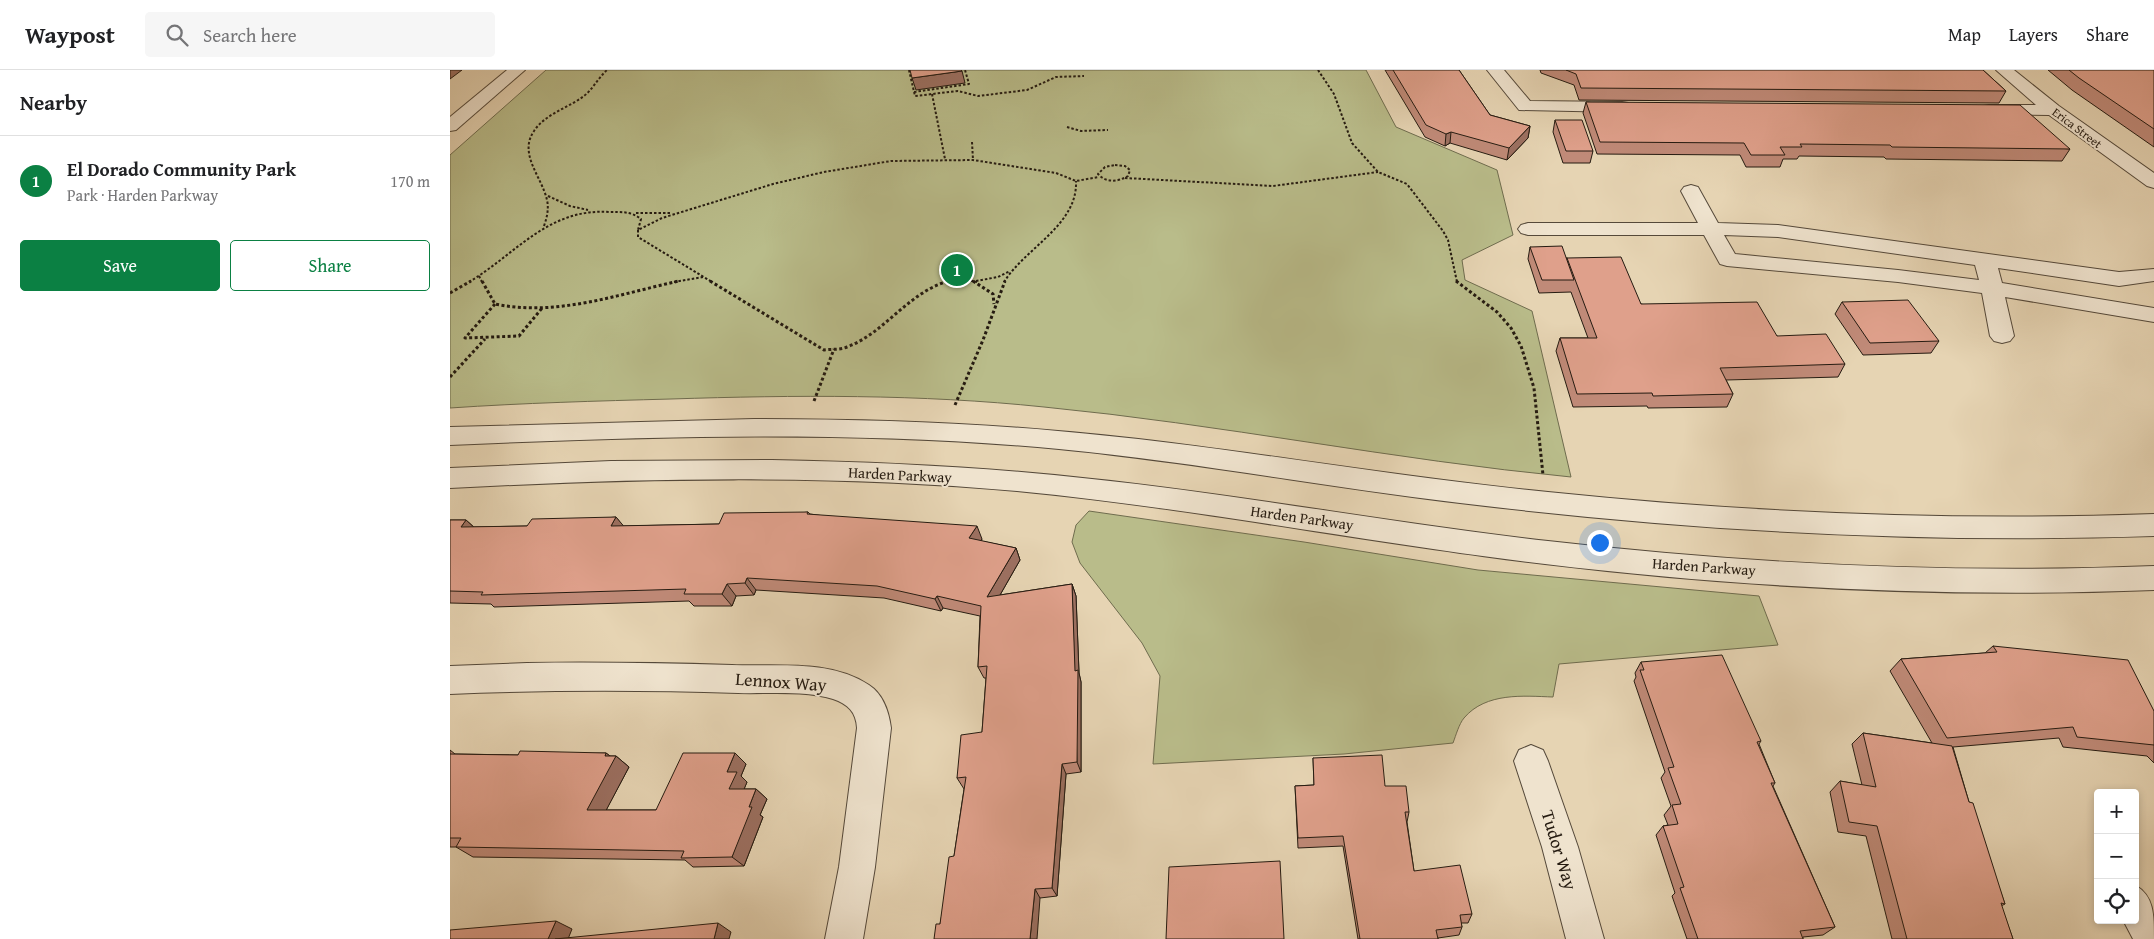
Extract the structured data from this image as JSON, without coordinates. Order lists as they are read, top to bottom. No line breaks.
{"streets":{"street":["Erica Street","Harden Parkway","Lennox Way","Tudor Way"]},"page":{"header":"Waypost","search":"Search here","nav":["Map","Layers","Share"],"heading":"Nearby","list":[{"mark":"1","name":"El Dorado Community Park","note":"Park · Harden Parkway","value":"170 m"}],"buttons":["Save","Share"],"pins":"1","map_buttons":["+","−"]}}
